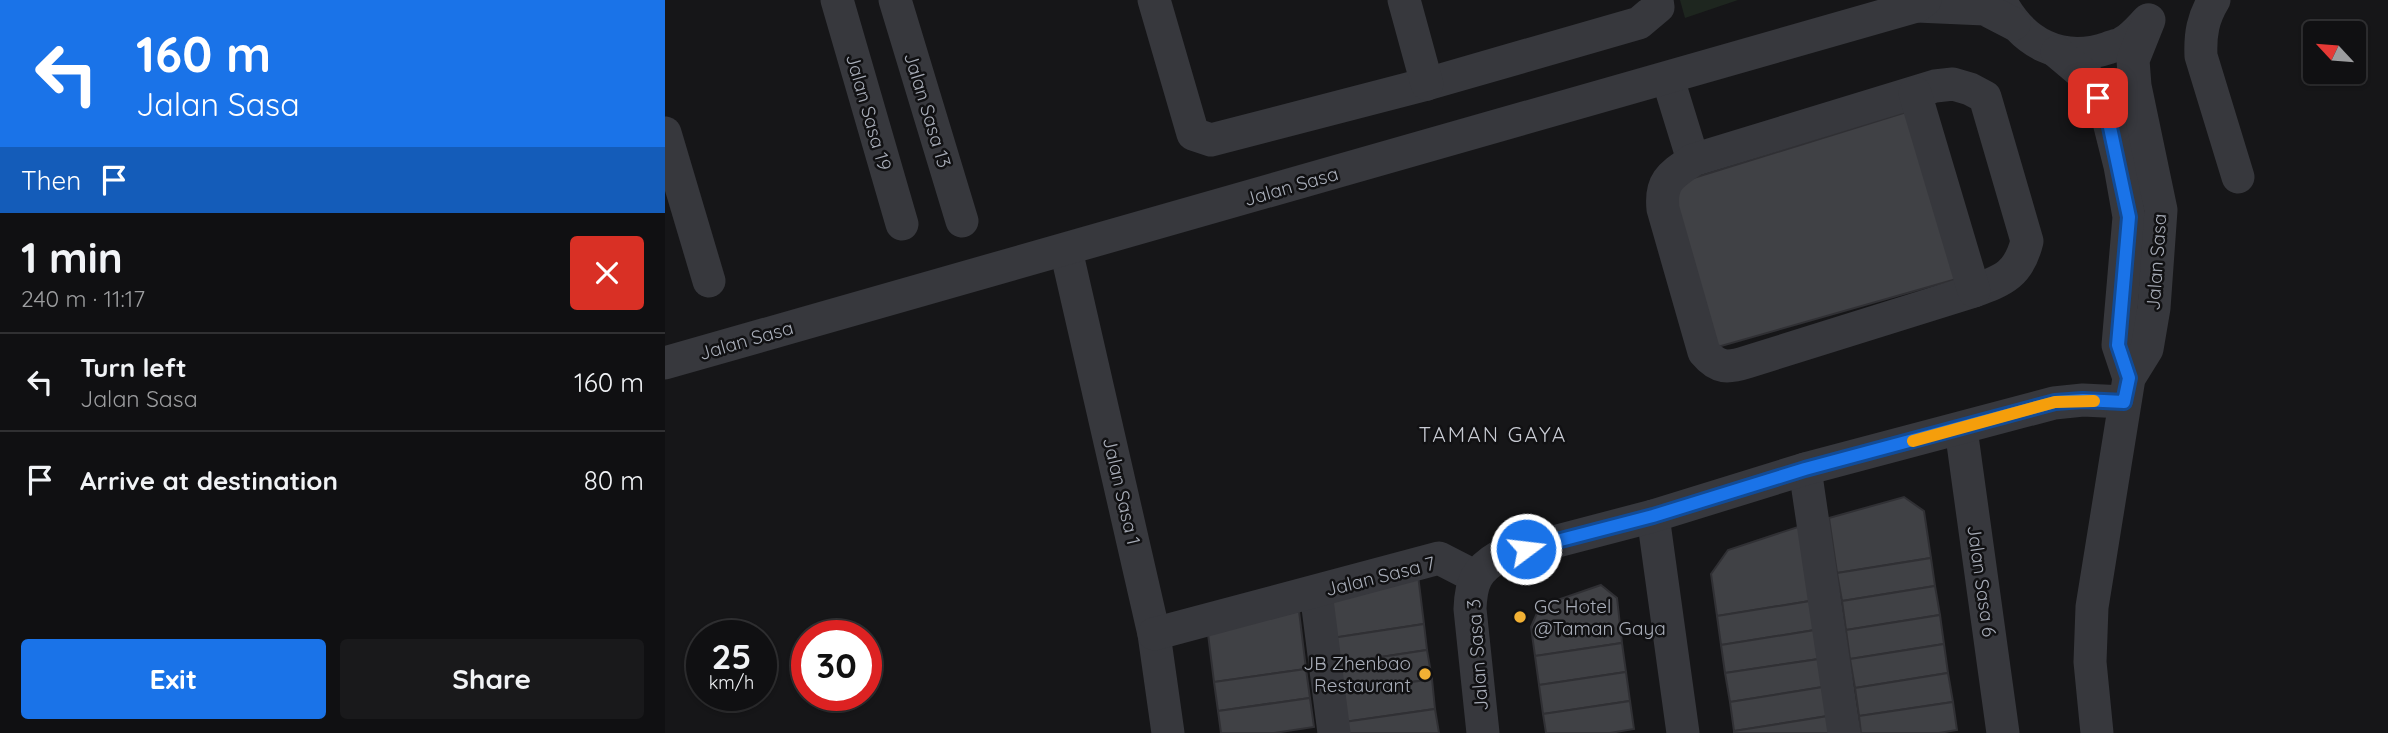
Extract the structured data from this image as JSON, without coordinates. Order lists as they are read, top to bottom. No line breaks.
{"streets":{"street":["Jalan Sasa 13","Jalan Sasa 19","Jalan Sasa","Jalan Sasa 1","Jalan Sasa 7","Jalan Sasa 6","Jalan Sasa 3"]},"crossings":[["Jalan Sasa","Jalan Sasa 1"],["Jalan Sasa 1","Jalan Sasa 7"],["Jalan Sasa 7","Jalan Sasa 3"]],"districts":["TAMAN GAYA"],"places":["GC Hotel @Taman Gaya","JB Zhenbao Restaurant"],"north":"top left","page":{"turn":["160 m","Jalan Sasa"],"then":"Then","heading":["1 min","240 m · 11:17"],"list":[{"name":"Turn left","note":"Jalan Sasa","value":"160 m"},{"name":"Arrive at destination","value":"80 m"}],"speed":"25 km/h","limit":"30","buttons":["Exit","Share"]}}
